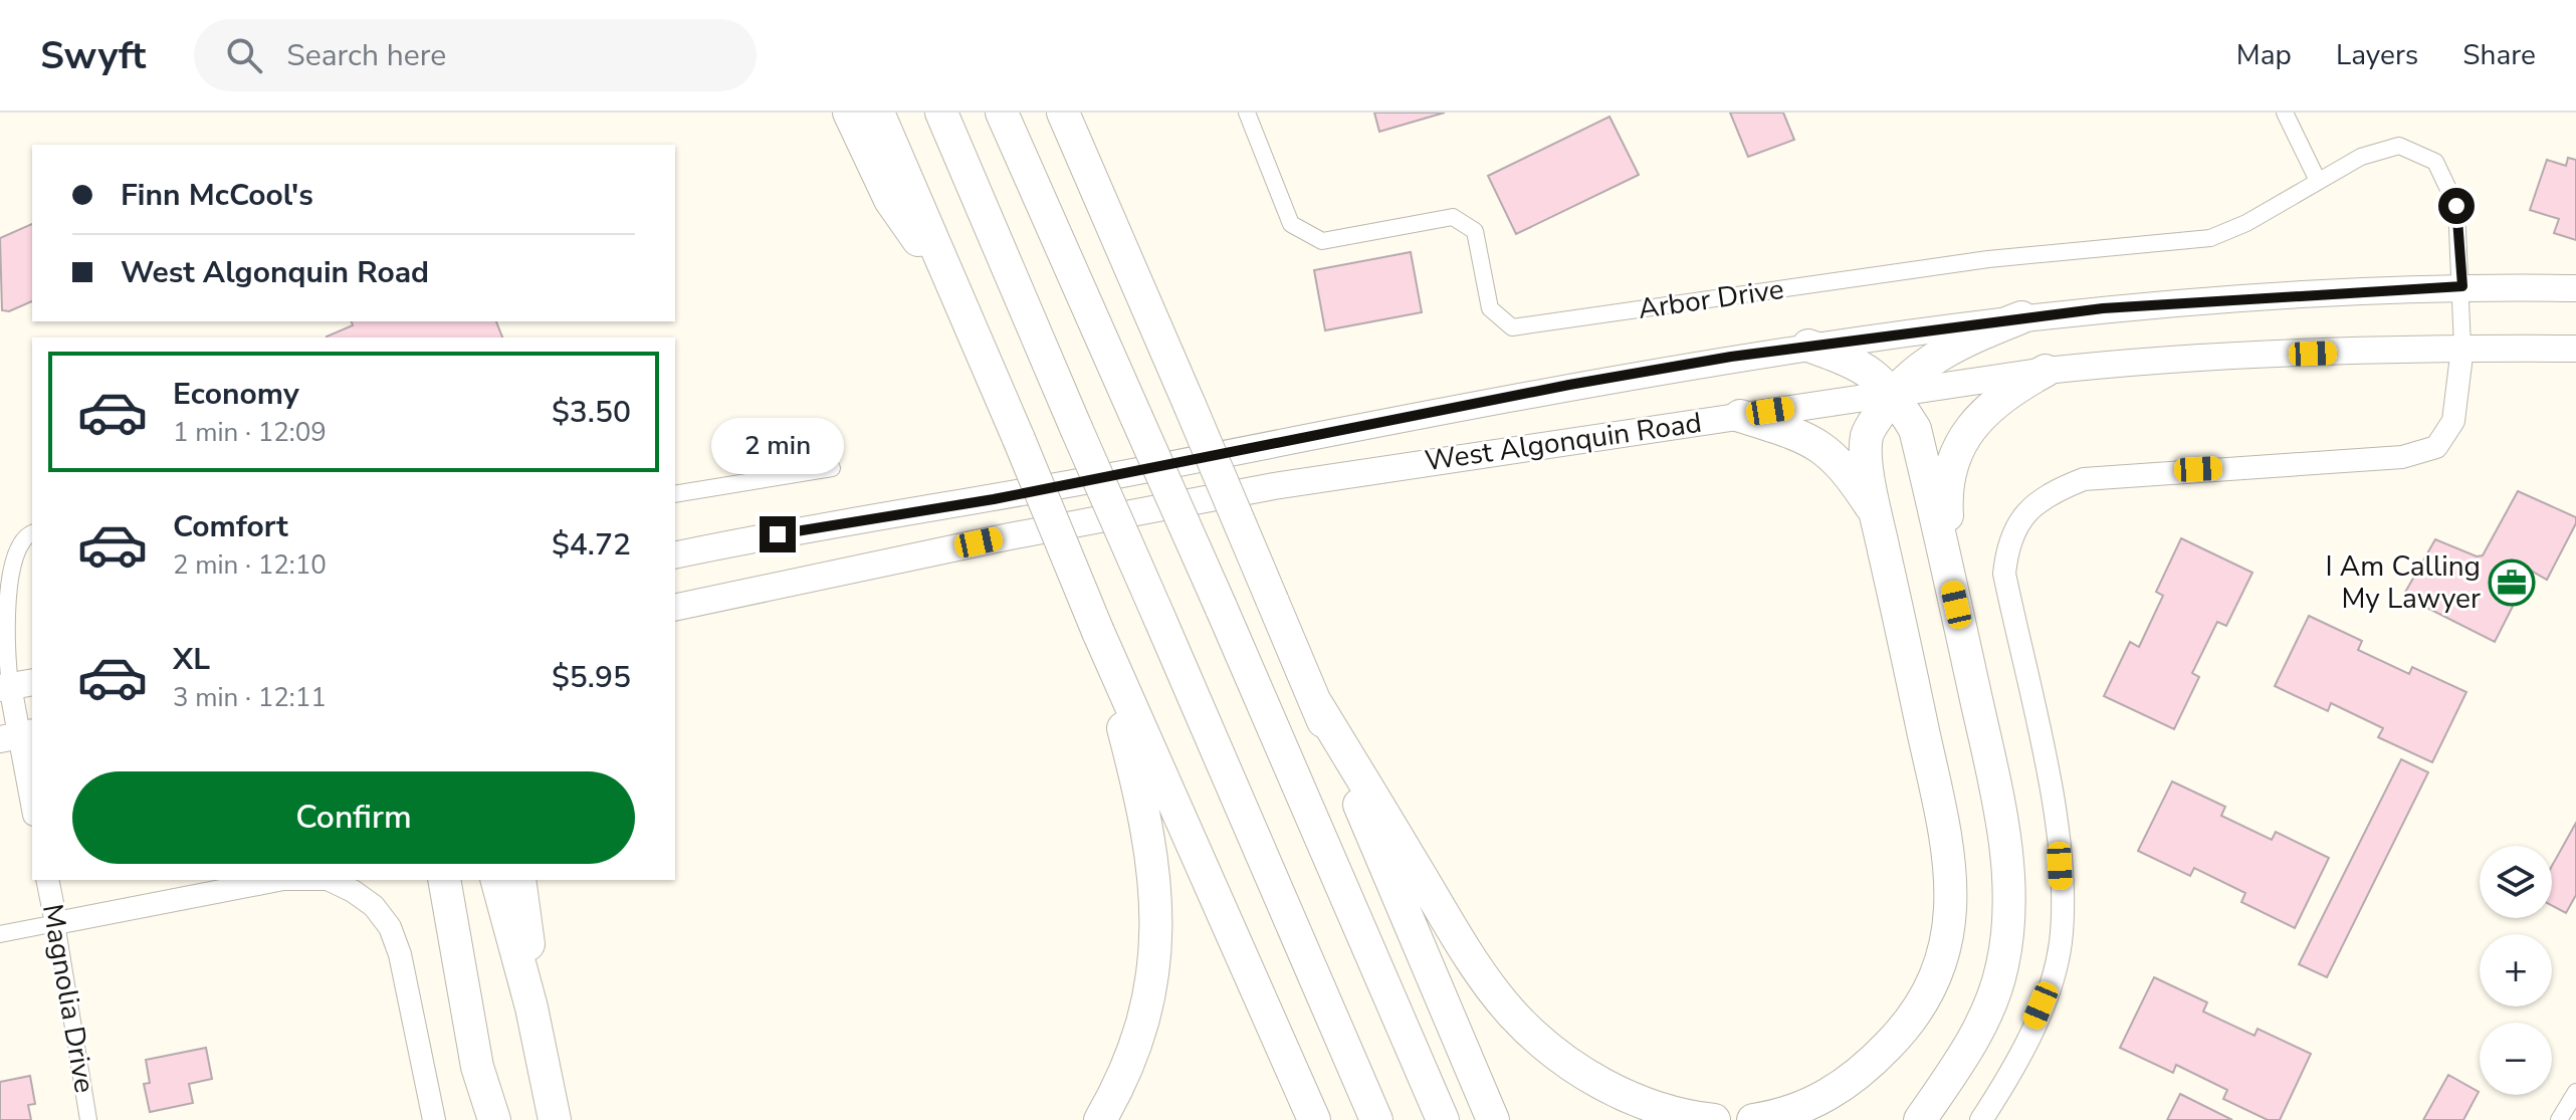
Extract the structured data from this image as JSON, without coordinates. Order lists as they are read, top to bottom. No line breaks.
{"streets":{"main road":["West Algonquin Road"],"street":["Arbor Drive","Magnolia Drive"]},"crossings":[["Arbor Drive","West Algonquin Road"]],"places":{"office":["I Am Calling My Lawyer"]},"page":{"header":"Swyft","search":"Search here","nav":["Map","Layers","Share"],"banner":["Finn McCool's","West Algonquin Road"],"list":[{"name":"Economy","note":"1 min · 12:09","value":"$3.50"},{"name":"Comfort","note":"2 min · 12:10","value":"$4.72"},{"name":"XL","note":"3 min · 12:11","value":"$5.95"}],"bubble":"2 min","buttons":"Confirm","map_buttons":["+","−"]}}
